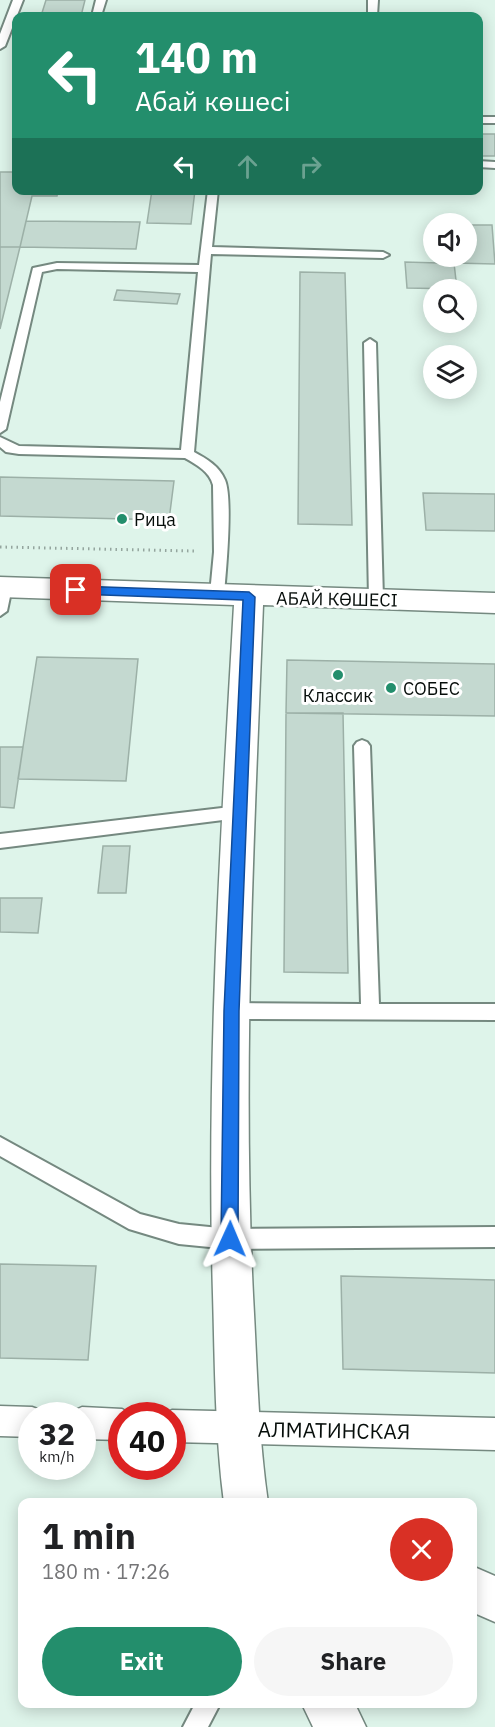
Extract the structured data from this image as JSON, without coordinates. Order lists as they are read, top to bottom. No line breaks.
{"streets":{"street":["АБАЙ КӨШЕСІ","АЛМАТИНСКАЯ"]},"places":["Рица","Классик","СОБЕС"],"page":{"turn":["140 m","Абай көшесі"],"speed":"32 km/h","limit":"40","heading":["1 min","180 m · 17:26"],"buttons":["Exit","Share"]}}
